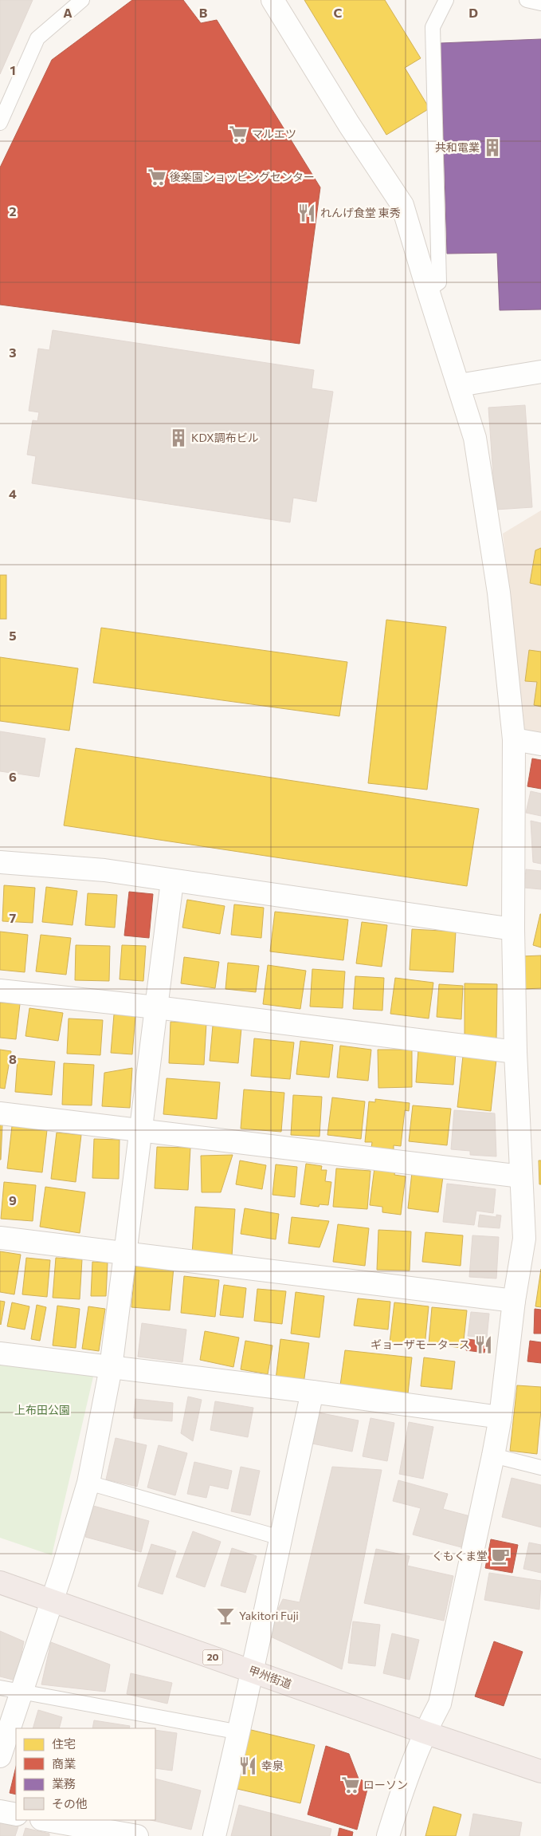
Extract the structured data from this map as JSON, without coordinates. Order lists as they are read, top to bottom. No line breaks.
{"streets":{"highway":["20","甲州街道"]},"parks":["上布田公園"],"places":{"supermarket":["マルエツ","後楽園ショッピングセンター","ローソン"],"building":["共和電業","KDX調布ビル"],"restaurant":["れんげ食堂 東秀","ギョーザモータース","幸泉"],"cafe":["くもくま堂"],"bar":["Yakitori Fuji"]},"legend":["住宅","商業","業務","その他"],"grid":{"columns":["A","B","C","D"],"rows":["1","2","3","4","5","6","7","8","9"]}}
